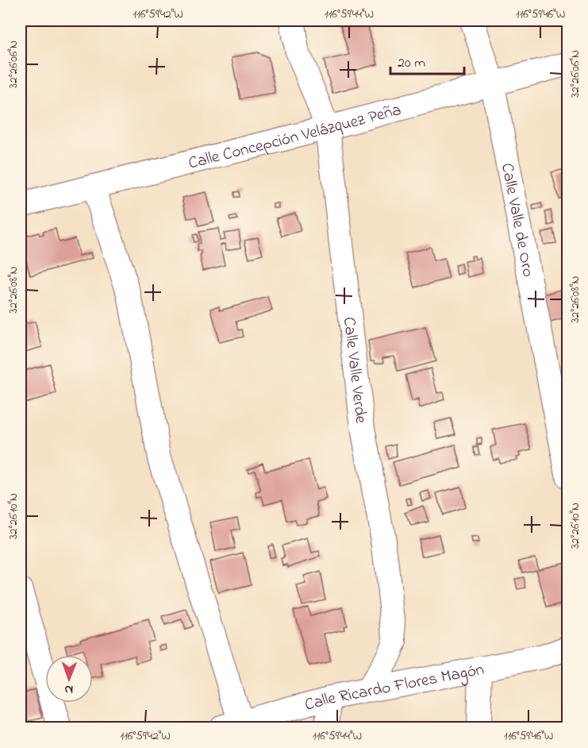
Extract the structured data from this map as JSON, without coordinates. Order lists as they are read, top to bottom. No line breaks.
{"streets":{"street":["Calle Concepción Velázquez Peña","Calle Valle de Oro","Calle Valle Verde","Calle Ricardo Flores Magón"]},"crossings":[["Calle Concepción Velázquez Peña","Calle Valle de Oro"],["Calle Concepción Velázquez Peña","Calle Valle Verde"],["Calle Valle Verde","Calle Ricardo Flores Magón"]],"scale_bar":"20 m","north":"bottom","coordinates":["116°59'42\"W","116°59'44\"W","116°59'46\"W","32°26'06\"N","32°26'08\"N","32°26'10\"N"]}
